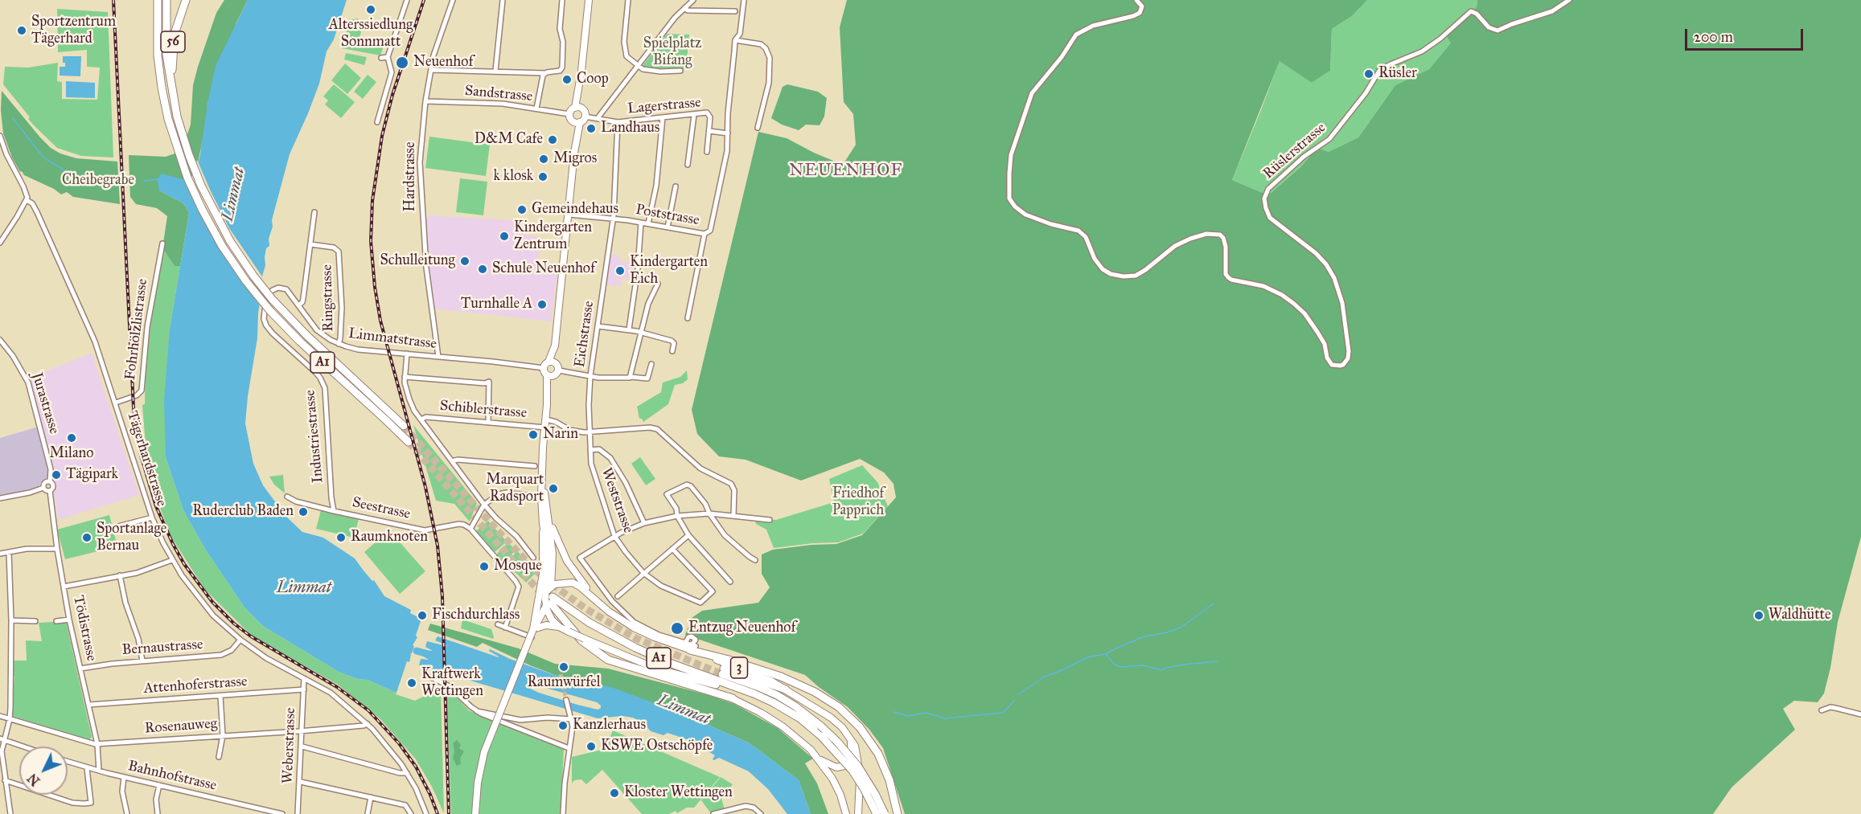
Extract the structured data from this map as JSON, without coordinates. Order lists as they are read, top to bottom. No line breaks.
{"streets":{"highway":["56","A1"],"main road":["3"],"street":["Sandstrasse","Lagerstrasse","Rüslerstrasse","Hardstrasse","Poststrasse","Ringstrasse","Fohrhölzlistrasse","Eichstrasse","Limmatstrasse","Jurastrasse","Schiblerstrasse","Industriestrasse","Tägerhardstrasse","Weststrasse","Seestrasse","Tödistrasse","Bernaustrasse","Attenhoferstrasse","Rosenauweg","Weberstrasse","Bahnhofstrasse"]},"crossings":[["56","A1"],["Sandstrasse","Hardstrasse"],["Sandstrasse","3"],["Lagerstrasse","Eichstrasse"],["Lagerstrasse","3"],["Hardstrasse","Limmatstrasse"],["Poststrasse","Eichstrasse"],["Poststrasse","3"],["Ringstrasse","Limmatstrasse"],["Fohrhölzlistrasse","Tägerhardstrasse"],["Eichstrasse","Limmatstrasse"],["Eichstrasse","Weststrasse"],["Limmatstrasse","A1"],["Limmatstrasse","Industriestrasse"],["Limmatstrasse","Weststrasse"],["Limmatstrasse","3"],["A1","Industriestrasse"],["A1","3"],["Jurastrasse","Tödistrasse"],["Schiblerstrasse","3"],["Industriestrasse","Seestrasse"],["Tägerhardstrasse","Bernaustrasse"],["Tägerhardstrasse","Rosenauweg"],["Tägerhardstrasse","Weberstrasse"],["Tödistrasse","Bernaustrasse"],["Tödistrasse","Attenhoferstrasse"],["Tödistrasse","Rosenauweg"],["Tödistrasse","Bahnhofstrasse"],["Attenhoferstrasse","Weberstrasse"],["Rosenauweg","Weberstrasse"]],"districts":["NEUENHOF"],"water":["Limmat"],"parks":["Spielplatz Bifang","Cheibegrabe","Friedhof Papprich"],"places":["Alterssiedlung Sonnmatt","Sportzentrum Tägerhard","Neuenhof","Rüsler","Coop","Landhaus","D&M Cafe","Migros","k klosk","Gemeindehaus","Kindergarten Zentrum","Schulleitung","Schule Neuenhof","Kindergarten Eich","Turnhalle A","Narin","Milano","Tägipark","Marquart Radsport","Ruderclub Baden","Sportanlage Bernau","Raumknoten","Mosque","Fischdurchlass","Waldhütte","Entzug Neuenhof","Raumwürfel","Kraftwerk Wettingen","Kanzlerhaus","KSWE Ostschöpfe","Kloster Wettingen"],"scale_bar":"200 m","north":"bottom left"}
